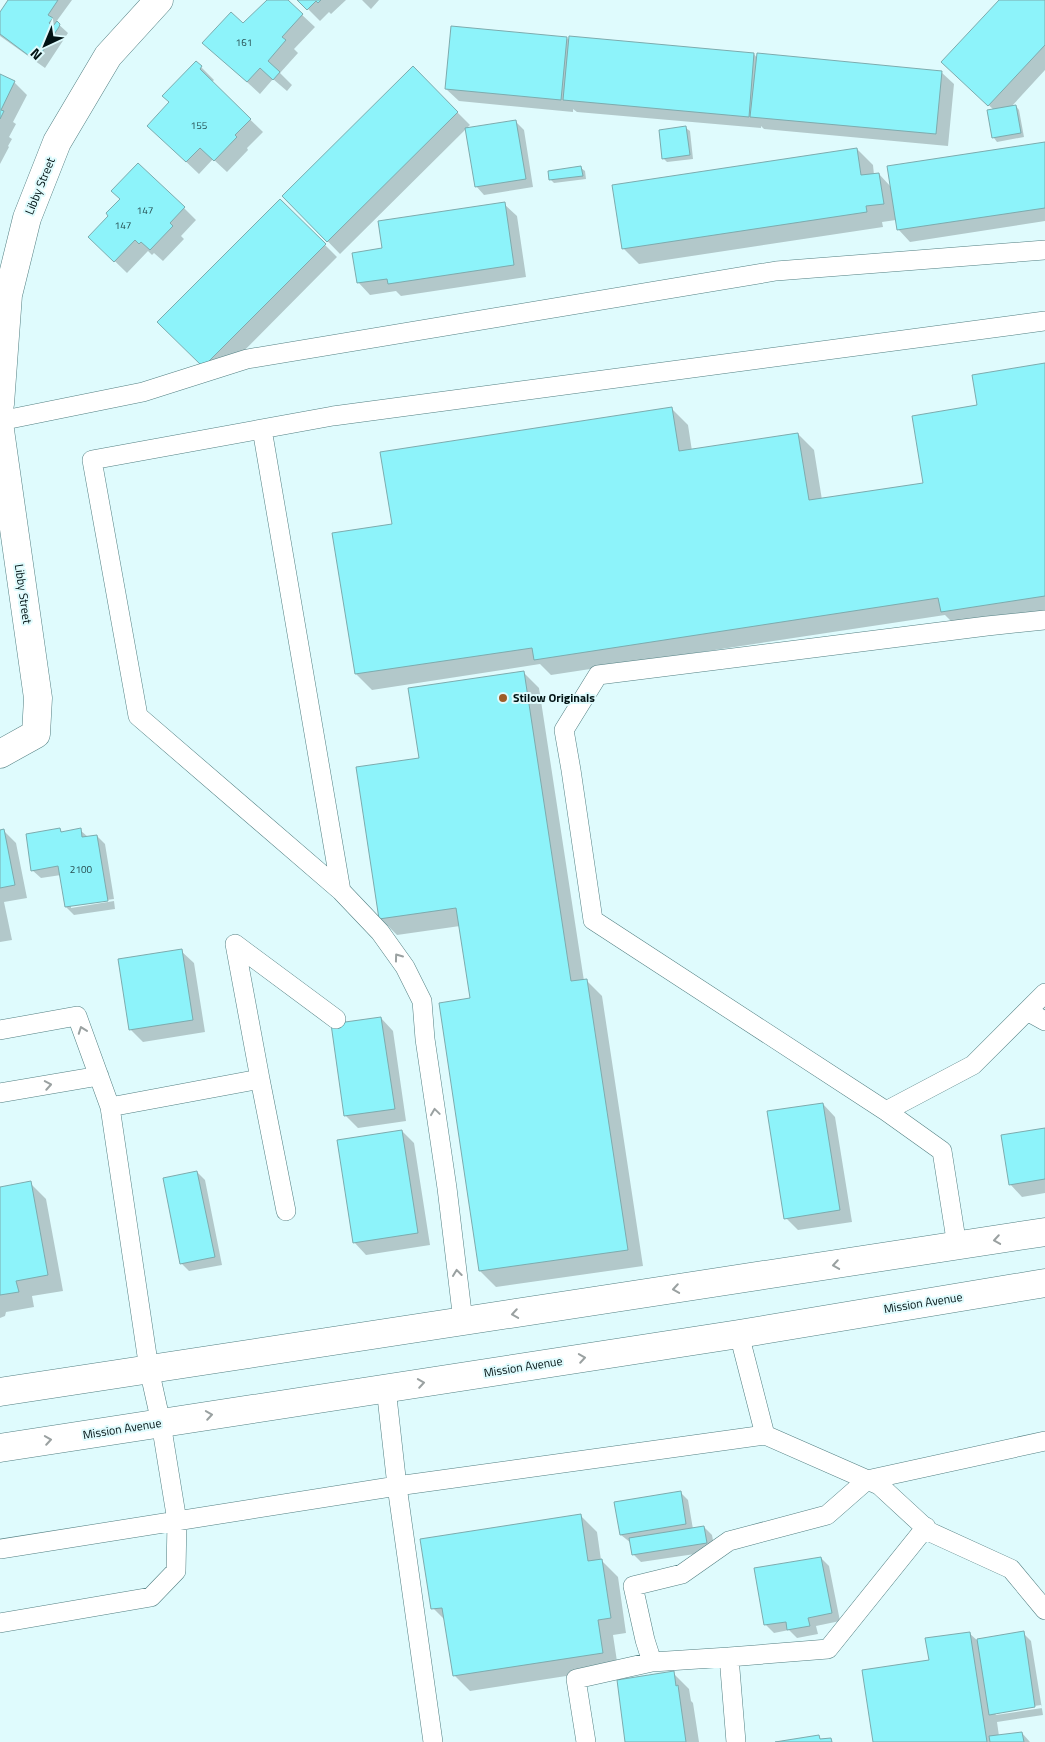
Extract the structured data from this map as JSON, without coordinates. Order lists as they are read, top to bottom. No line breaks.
{"streets":{"main road":["Libby Street","Mission Avenue"]},"places":["Stilow Originals"],"house_numbers":["161","155","147","147","2100"],"north":"bottom left"}
